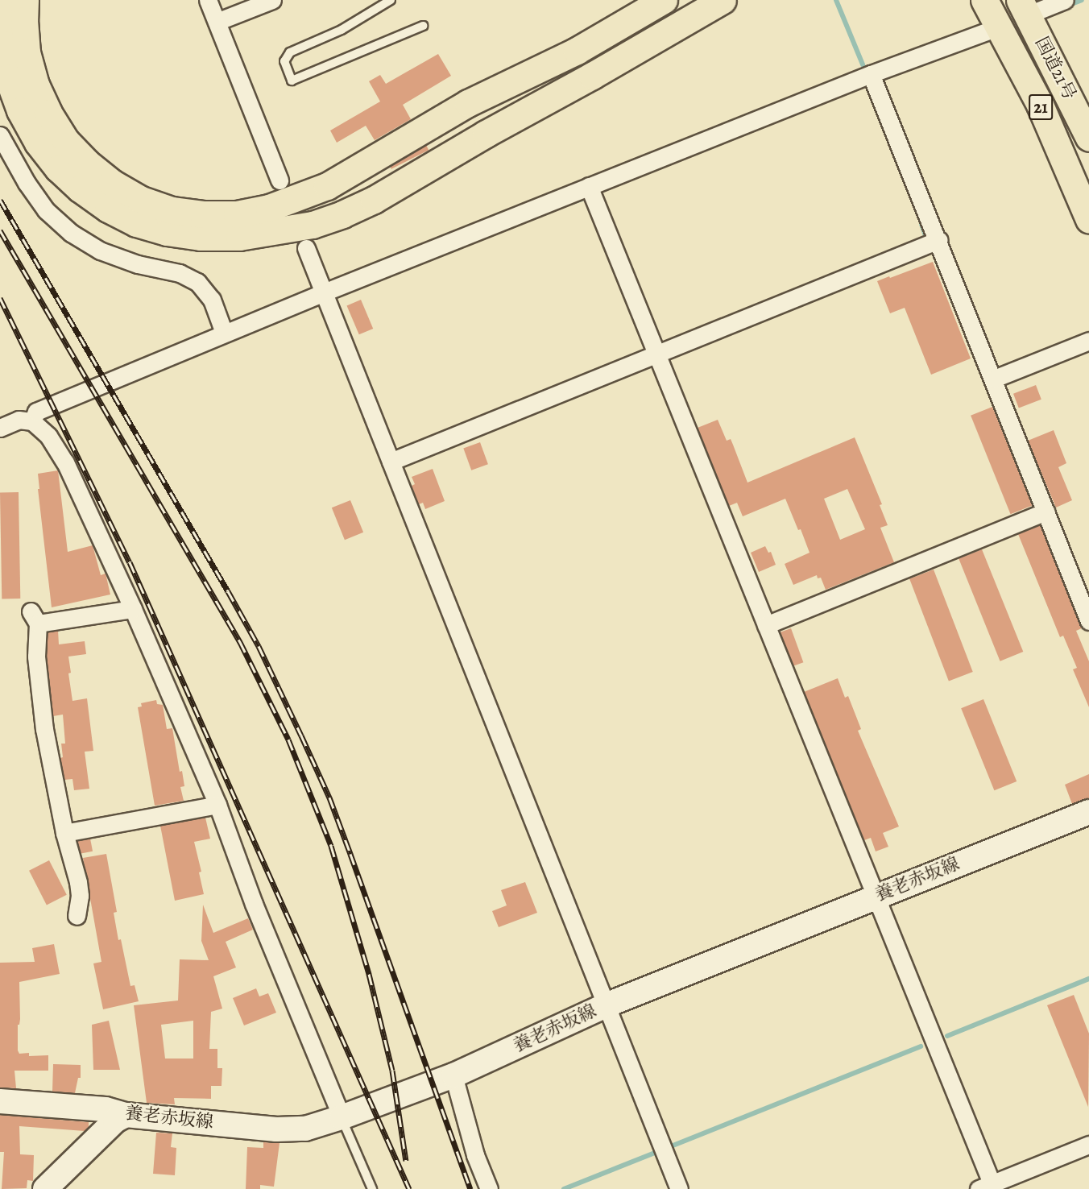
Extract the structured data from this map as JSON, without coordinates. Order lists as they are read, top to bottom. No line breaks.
{"streets":{"highway":["国道21号","21"],"main road":["養老赤坂線"]}}
